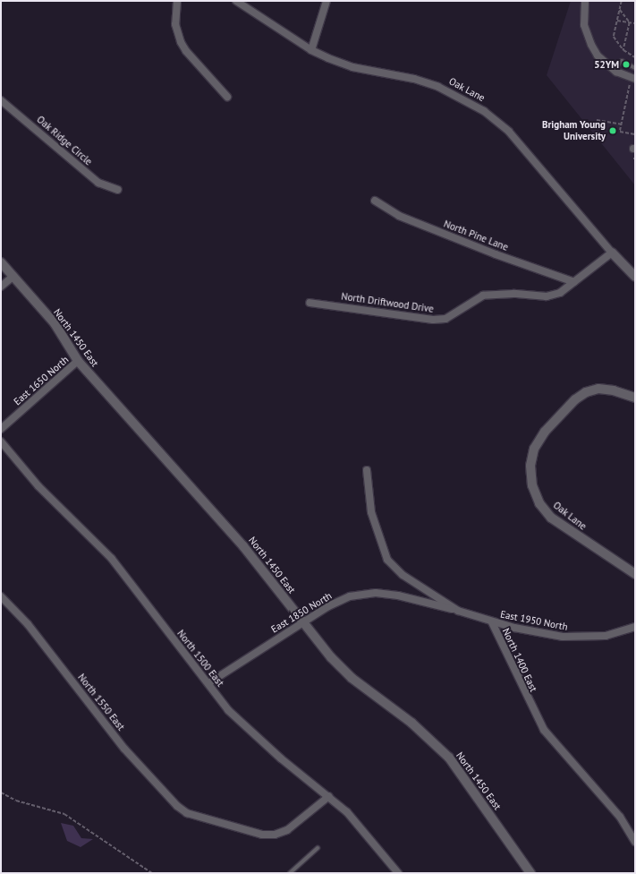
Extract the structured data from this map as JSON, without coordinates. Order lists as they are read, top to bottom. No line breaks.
{"streets":{"street":["Oak Lane","Oak Ridge Circle","North Pine Lane","North Driftwood Drive","North 1450 East","East 1650 North","East 1850 North","East 1950 North","North 1500 East","North 1400 East","North 1550 East"]},"crossings":[["Oak Lane","North Driftwood Drive"],["North Pine Lane","North Driftwood Drive"],["North 1450 East","East 1650 North"],["North 1450 East","East 1850 North"],["East 1850 North","North 1500 East"],["East 1850 North","North 1400 East"],["East 1950 North","North 1400 East"],["North 1500 East","North 1550 East"]],"places":["52YM","Brigham Young University"]}
